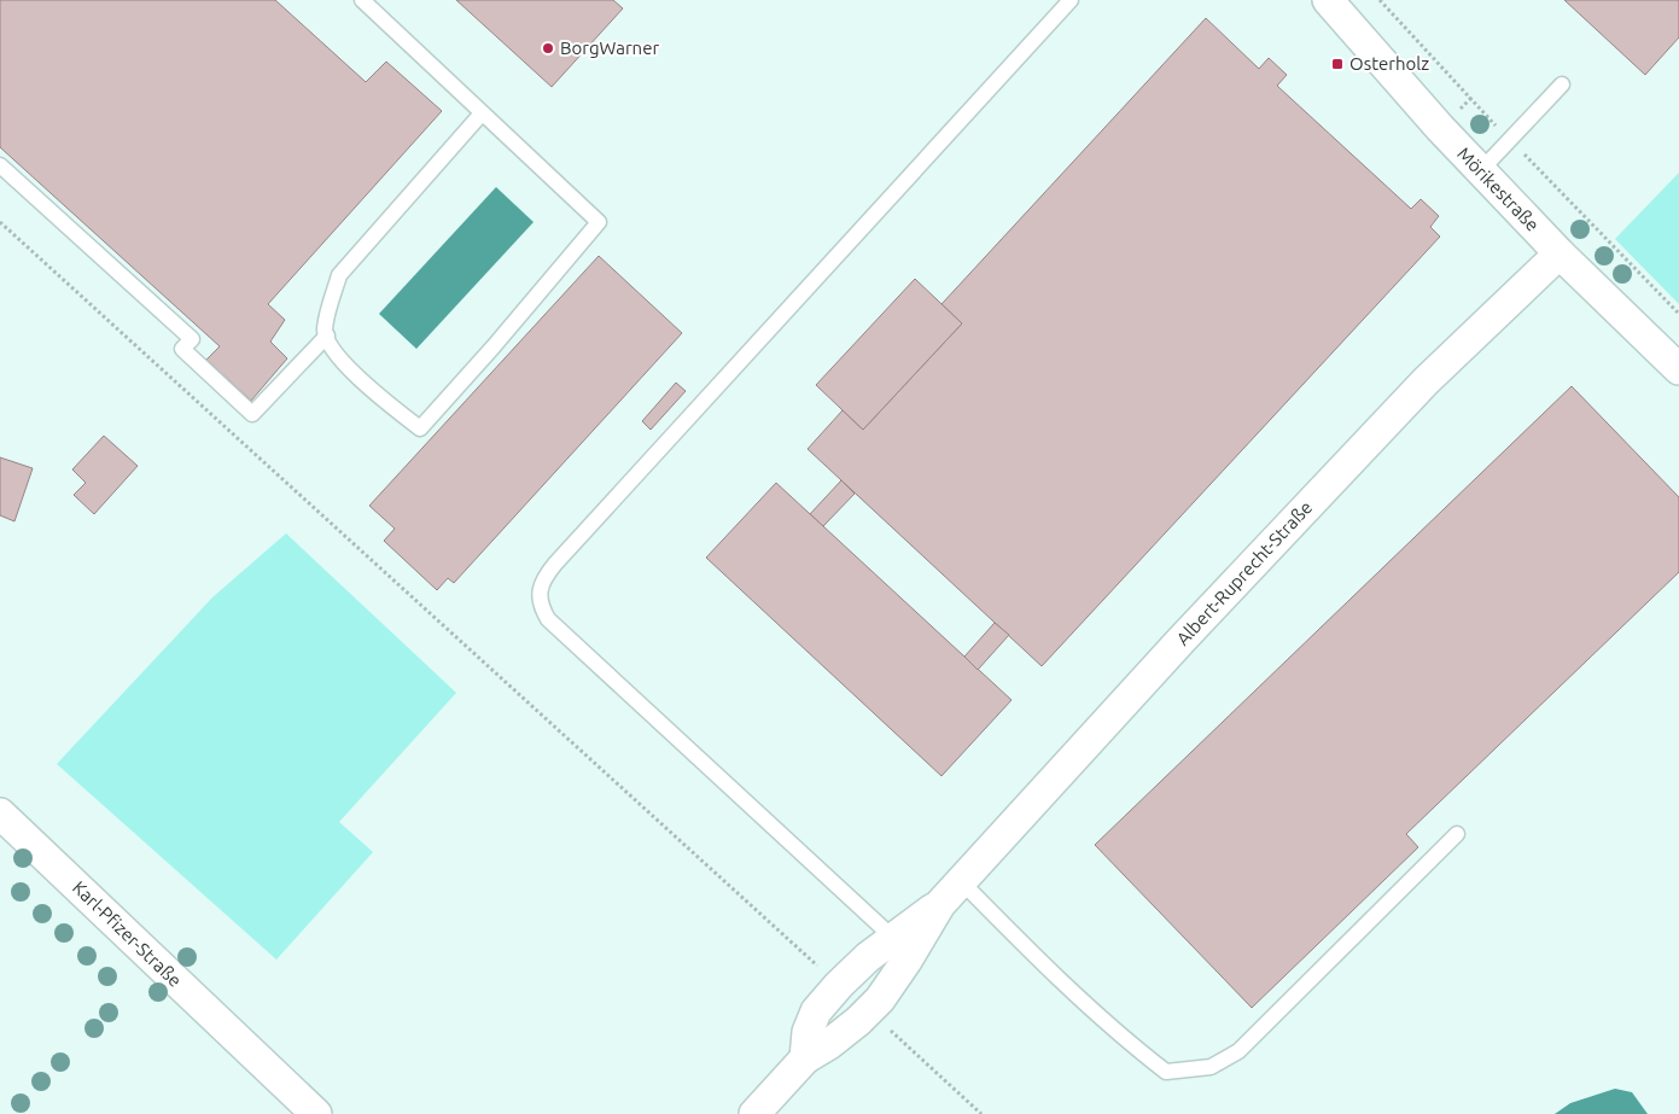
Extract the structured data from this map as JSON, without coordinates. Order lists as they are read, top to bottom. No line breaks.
{"streets":{"street":["Mörikestraße","Albert-Ruprecht-Straße","Karl-Pfizer-Straße"]},"crossings":[["Mörikestraße","Albert-Ruprecht-Straße"]],"places":{"other":["BorgWarner"],"transit":["Osterholz"]}}
